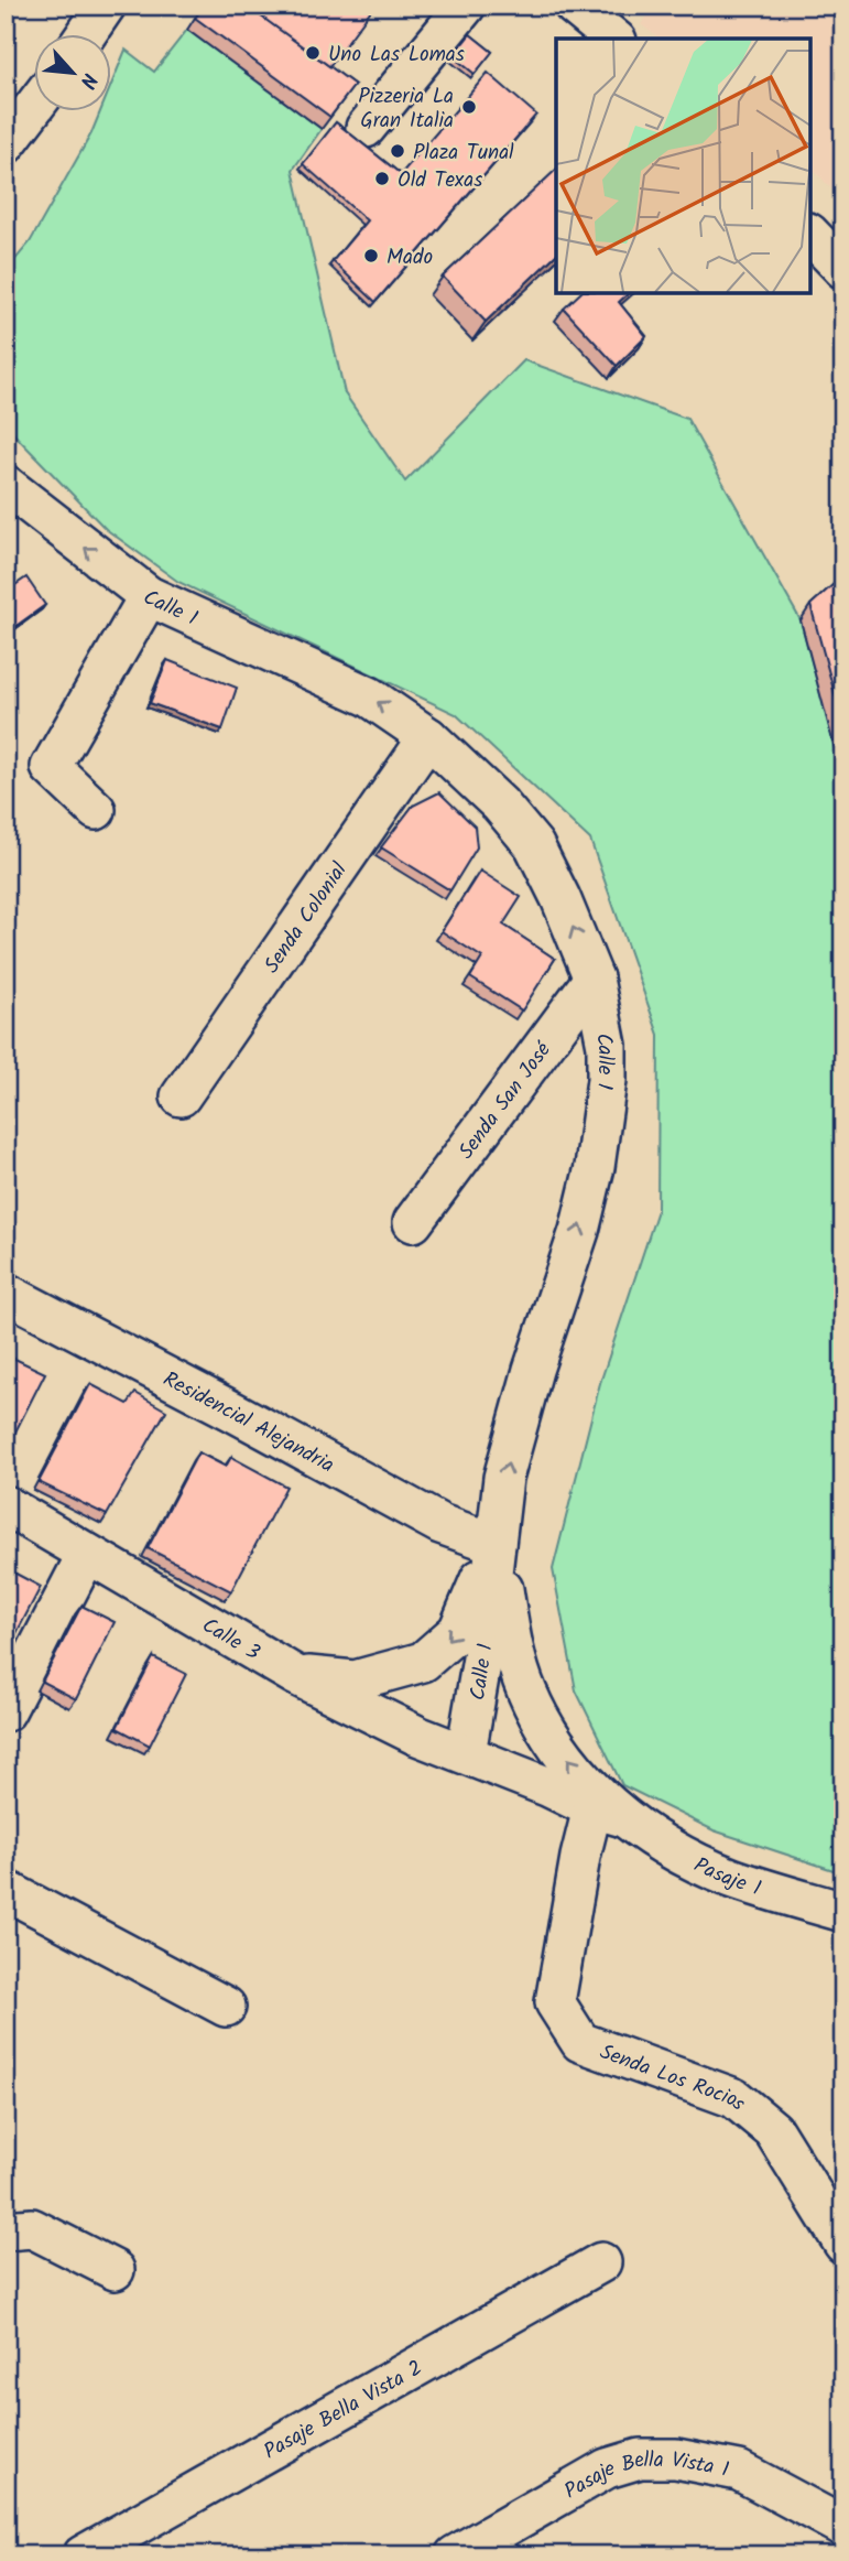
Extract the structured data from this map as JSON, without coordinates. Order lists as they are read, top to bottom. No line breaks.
{"streets":{"street":["Calle 1","Senda Colonial","Senda San José","Residencial Alejandria","Calle 3","Pasaje 1","Senda Los Rocios","Pasaje Bella Vista 2","Pasaje Bella Vista 1"]},"crossings":[["Calle 1","Senda Colonial"],["Calle 1","Senda San José"],["Calle 1","Residencial Alejandria"],["Calle 1","Calle 3"],["Pasaje 1","Senda Los Rocios"]],"one_way":["Calle 1"],"places":["Uno Las Lomas","Pizzeria La Gran Italia","Plaza Tunal","Old Texas","Mado"],"north":"bottom right"}
